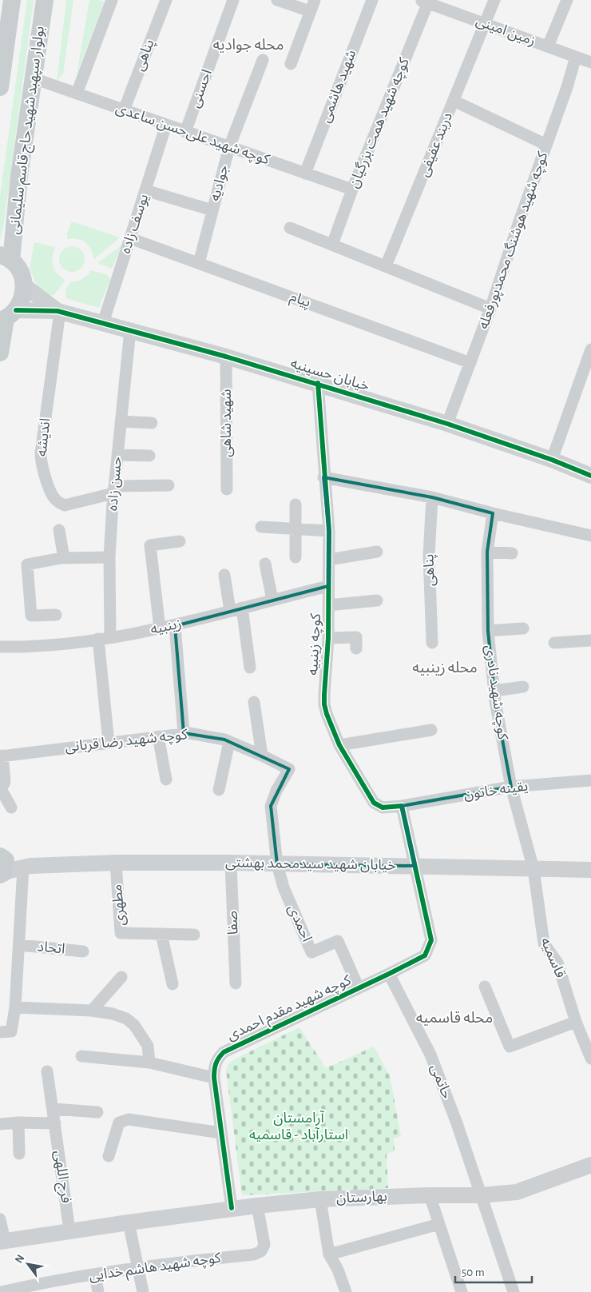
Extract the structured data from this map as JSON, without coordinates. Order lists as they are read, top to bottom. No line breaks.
{"streets":{"main road":["بولوار سپهبد شهید حاج قاسم سلیمانی"],"street":["زمین امینی","پناهی","شهید هاشمی","احسنی","کوچه شهید همت بزرگیان","کوچه شهید علی‌حسن ساعدی","دربند عفیفی","جوادیه","یوسف زاده","کوچه شهید هوشنگ محمدپورفعله","پیام","خیابان حسینیه","شهید شاهی","اندیشه","حسن زاده","زینبیه","کوچه زینبیه","کوچه شهید نادری","کوچه شهید رضا قربانی","یقینه خاتون","خیابان شهید سیدمحمد بهشتی","مطهری","صفا","احمدی","اتحاد","قاسمیه","کوچه شهید مقدم احمدی","حاتمی","فرج اللهی","بهارستان","کوچه شهید هاشم خدایی"]},"crossings":[["زمین امینی","کوچه شهید همت بزرگیان"],["زمین امینی","دربند عفیفی"],["زمین امینی","کوچه شهید هوشنگ محمدپورفعله"],["پناهی","کوچه شهید علی‌حسن ساعدی"],["شهید هاشمی","کوچه شهید علی‌حسن ساعدی"],["احسنی","کوچه شهید علی‌حسن ساعدی"],["کوچه شهید همت بزرگیان","کوچه شهید علی‌حسن ساعدی"],["بولوار سپهبد شهید حاج قاسم سلیمانی","کوچه شهید علی‌حسن ساعدی"],["کوچه شهید علی‌حسن ساعدی","جوادیه"],["کوچه شهید علی‌حسن ساعدی","یوسف زاده"],["جوادیه","پیام"],["یوسف زاده","پیام"],["یوسف زاده","خیابان حسینیه"],["کوچه شهید هوشنگ محمدپورفعله","پیام"],["کوچه شهید هوشنگ محمدپورفعله","خیابان حسینیه"],["خیابان حسینیه","شهید شاهی"],["خیابان حسینیه","اندیشه"],["خیابان حسینیه","حسن زاده"],["خیابان حسینیه","کوچه زینبیه"],["اندیشه","حسن زاده"],["حسن زاده","زینبیه"],["زینبیه","کوچه زینبیه"],["کوچه زینبیه","یقینه خاتون"],["کوچه شهید نادری","یقینه خاتون"],["کوچه شهید نادری","خیابان شهید سیدمحمد بهشتی"],["کوچه شهید نادری","قاسمیه"],["کوچه شهید رضا قربانی","خیابان شهید سیدمحمد بهشتی"],["کوچه شهید رضا قربانی","احمدی"],["خیابان شهید سیدمحمد بهشتی","مطهری"],["خیابان شهید سیدمحمد بهشتی","صفا"],["خیابان شهید سیدمحمد بهشتی","احمدی"],["خیابان شهید سیدمحمد بهشتی","قاسمیه"],["خیابان شهید سیدمحمد بهشتی","کوچه شهید مقدم احمدی"],["احمدی","کوچه شهید مقدم احمدی"],["کوچه شهید مقدم احمدی","حاتمی"],["کوچه شهید مقدم احمدی","بهارستان"],["حاتمی","بهارستان"],["فرج اللهی","بهارستان"],["بهارستان","کوچه شهید هاشم خدایی"]],"districts":["محله جوادیه","محله زینبیه","محله قاسمیه"],"parks":["آرامستان استارآباد - قاسمیه"],"scale_bar":"50 m","north":"top left"}
